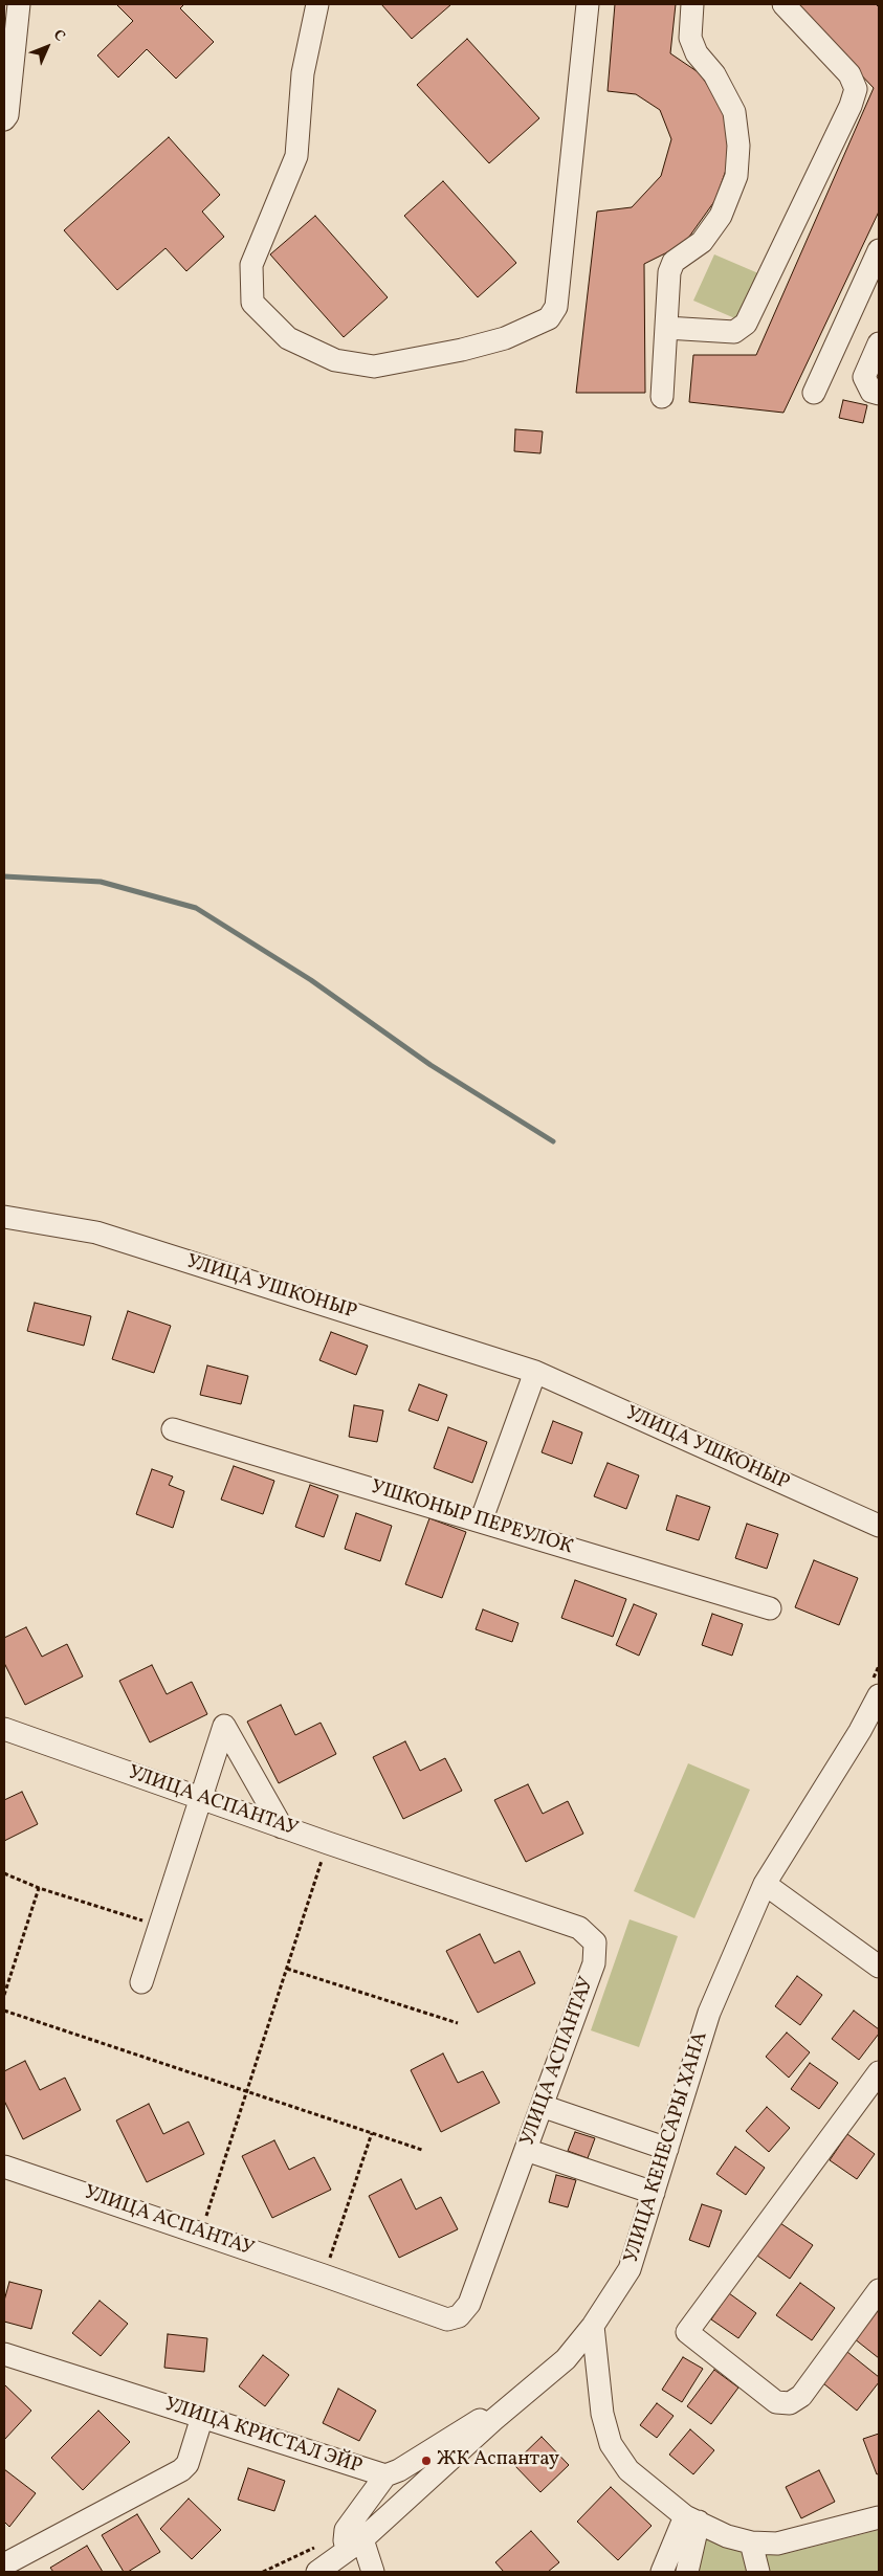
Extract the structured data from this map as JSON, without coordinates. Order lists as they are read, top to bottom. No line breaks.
{"streets":{"street":["УЛИЦА УШКОНЫР","УШКОНЫР ПЕРЕУЛОК","УЛИЦА АСПАНТАУ","УЛИЦА КЕНЕСАРЫ ХАНА","УЛИЦА КРИСТАЛ ЭЙР"]},"crossings":[["УЛИЦА КЕНЕСАРЫ ХАНА","УЛИЦА КРИСТАЛ ЭЙР"]],"places":["ЖК Аспантау"],"north":"top right"}
